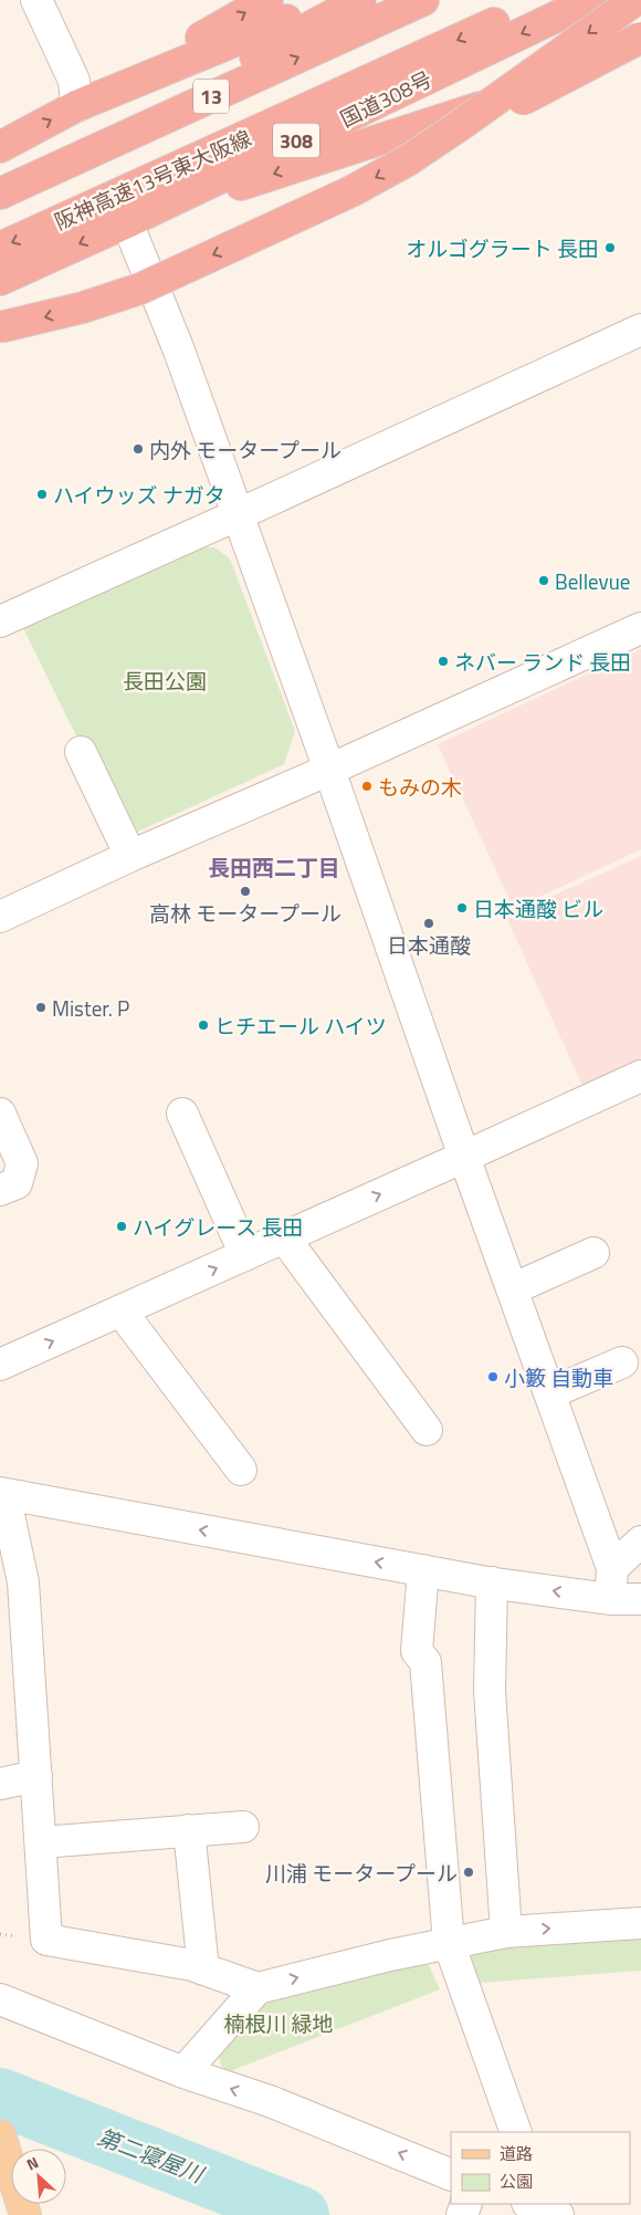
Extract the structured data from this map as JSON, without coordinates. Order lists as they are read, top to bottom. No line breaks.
{"streets":{"highway":["13","国道308号","308","阪神高速13号東大阪線"]},"crossings":[["国道308号","308"]],"districts":["長田西二丁目"],"water":["第二寝屋川"],"parks":["長田公園","楠根川 緑地"],"places":["オルゴグラート 長田","内外 モータープール","ハイウッズ ナガタ","Bellevue","ネバー ランド 長田","もみの木","高林 モータープール","日本通酸 ビル","日本通酸","Mister. P","ヒチエール ハイツ","ハイグレース 長田","小籔 自動車","川浦 モータープール"],"legend":["道路","公園"],"north":"top left"}
